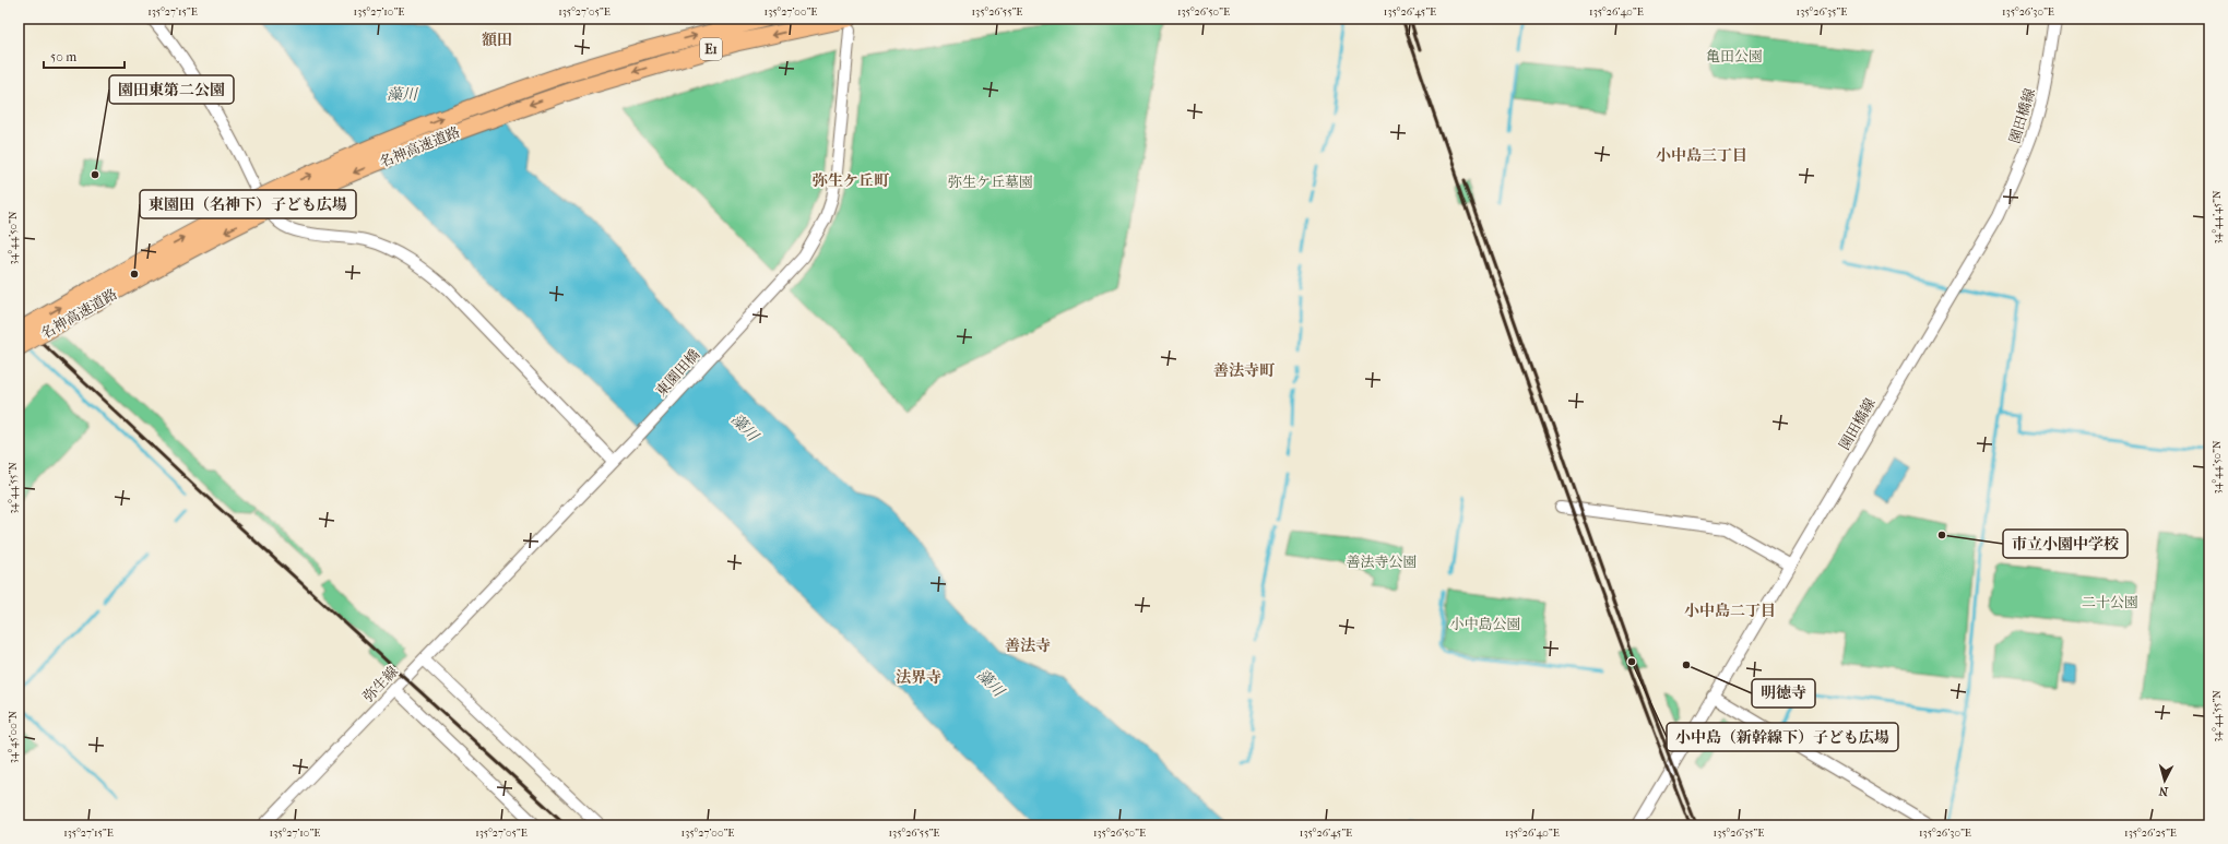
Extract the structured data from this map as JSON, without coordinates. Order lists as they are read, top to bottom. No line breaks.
{"streets":{"highway":["E1","名神高速道路"],"street":["園田橋線","東園田橋","弥生線"]},"crossings":[["名神高速道路","東園田橋"],["東園田橋","弥生線"]],"districts":["額田","小中島三丁目","弥生ケ丘町","善法寺町","小中島二丁目","善法寺","法界寺"],"water":["藻川"],"parks":["亀田公園","弥生ケ丘墓園","善法寺公園","二十公園","小中島公園"],"places":["園田東第二公園","東園田（名神下）子ども広場","市立小園中学校","小中島（新幹線下）子ども広場","明徳寺"],"scale_bar":"50 m","north":"bottom","coordinates":["135°27'15\"E","135°27'10\"E","135°27'05\"E","135°27'00\"E","135°26'55\"E","135°26'50\"E","135°26'45\"E","135°26'40\"E","135°26'35\"E","135°26'30\"E","34°44'45\"N","34°44'50\"N","34°44'55\"N","34°45'00\"N","135°26'25\"E"]}
